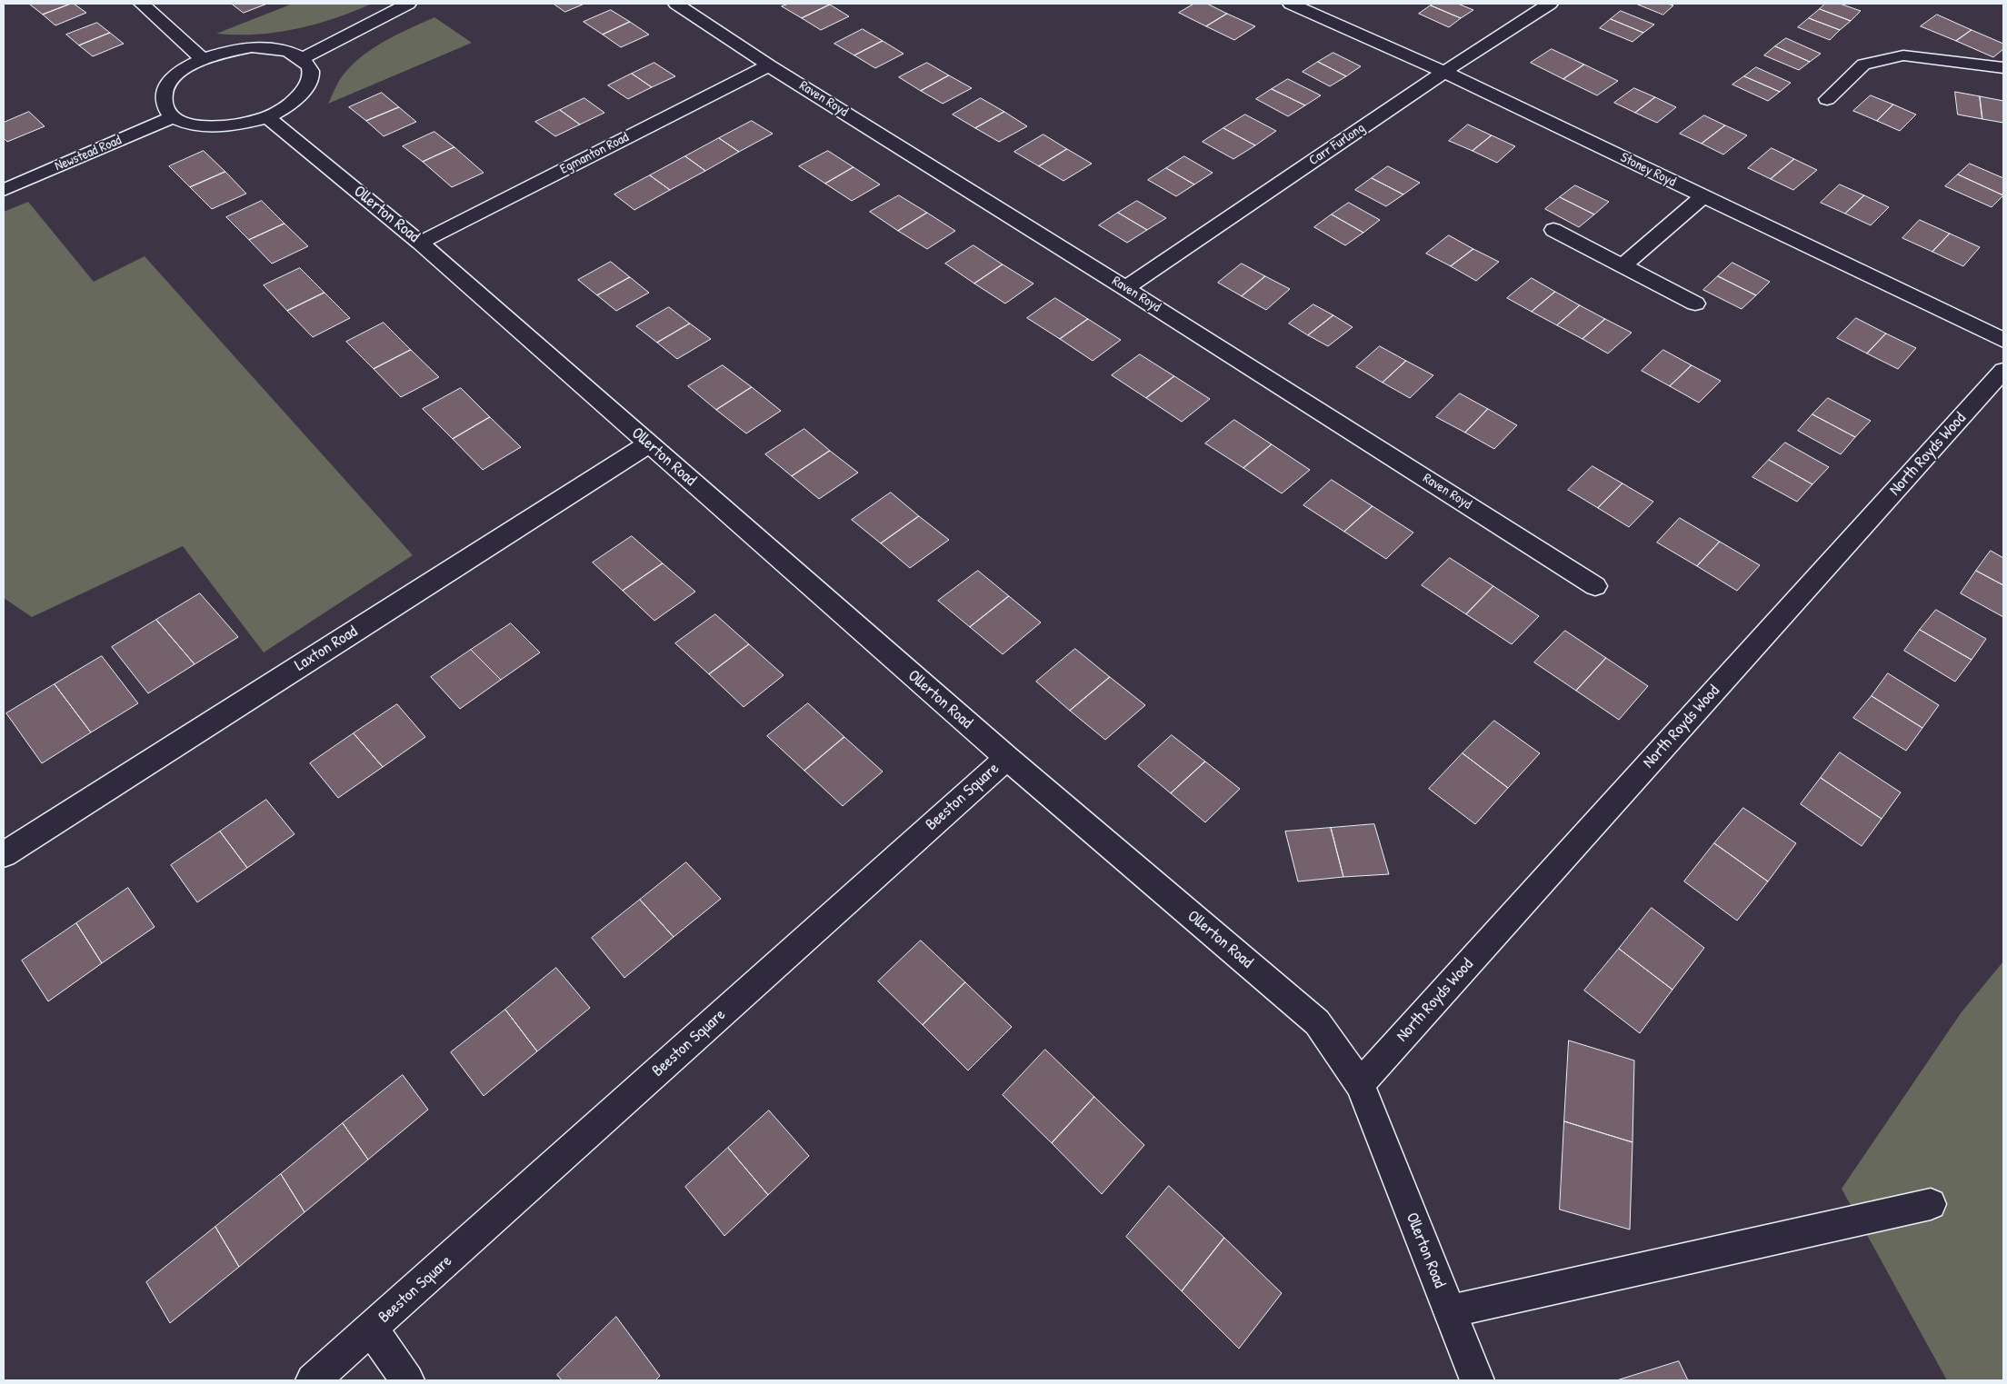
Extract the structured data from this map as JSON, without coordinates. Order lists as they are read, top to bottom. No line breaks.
{"streets":{"street":["Raven Royd","Carr Furlong","Newstead Road","Egmanton Road","Stoney Royd","Ollerton Road","North Royds Wood","Laxton Road","Beeston Square"]},"crossings":[["Raven Royd","Carr Furlong"],["Raven Royd","Egmanton Road"],["Carr Furlong","Stoney Royd"],["Egmanton Road","Ollerton Road"],["Ollerton Road","North Royds Wood"],["Ollerton Road","Laxton Road"],["Ollerton Road","Beeston Square"]]}
